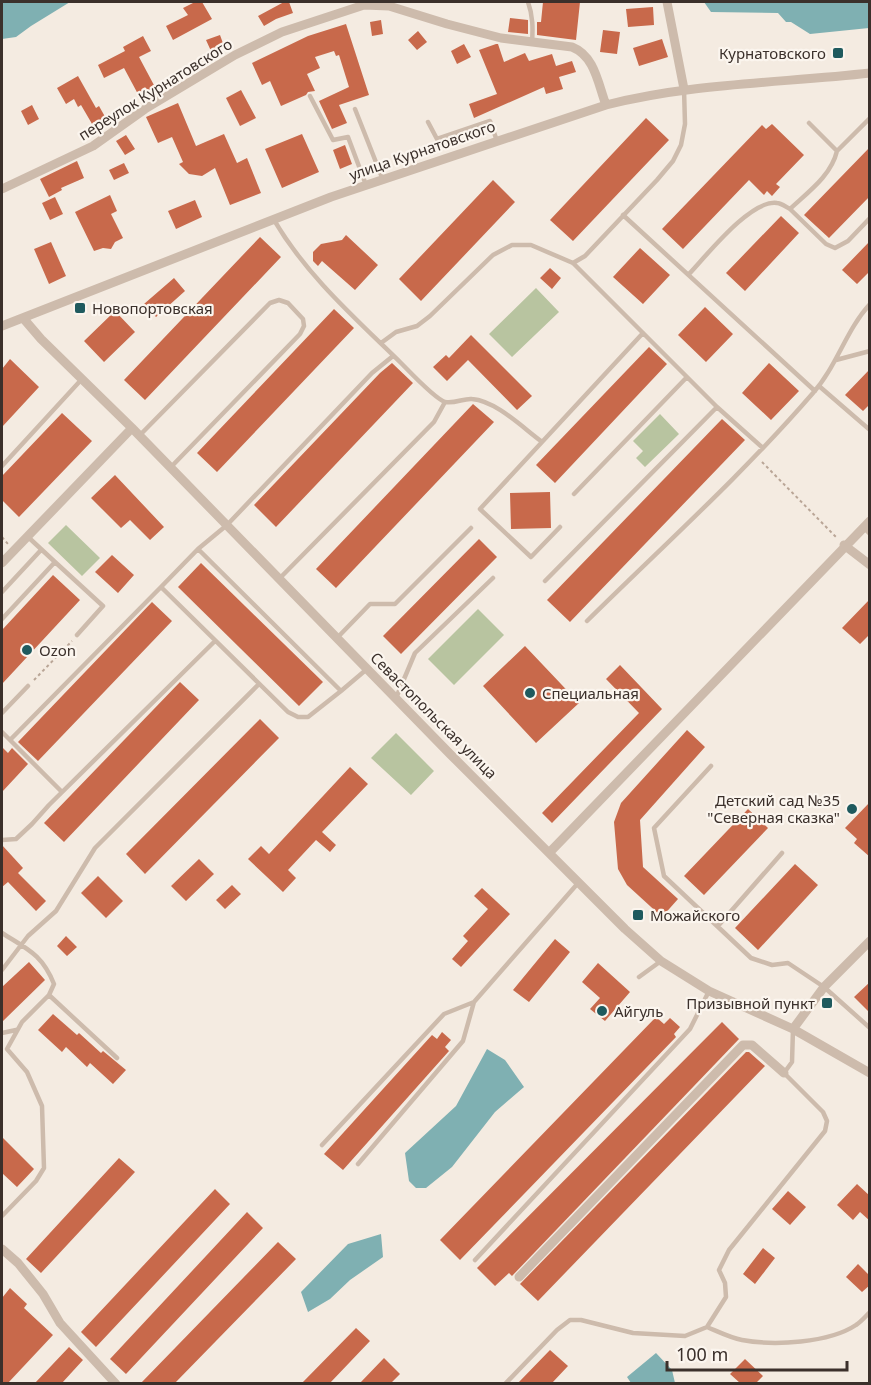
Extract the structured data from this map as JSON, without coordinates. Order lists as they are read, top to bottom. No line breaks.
{"streets":{"street":["переулок Курнатовского","улица Курнатовского","Севастопольская улица"]},"crossings":[["переулок Курнатовского","улица Курнатовского"],["улица Курнатовского","Севастопольская улица"]],"places":{"transit":["Курнатовского","Новопортовская","Можайского","Призывной пункт"],"other":["Ozon","Специальная","Детский сад №35 \"Северная сказка\"","Айгуль"]},"scale_bar":"100 m"}
